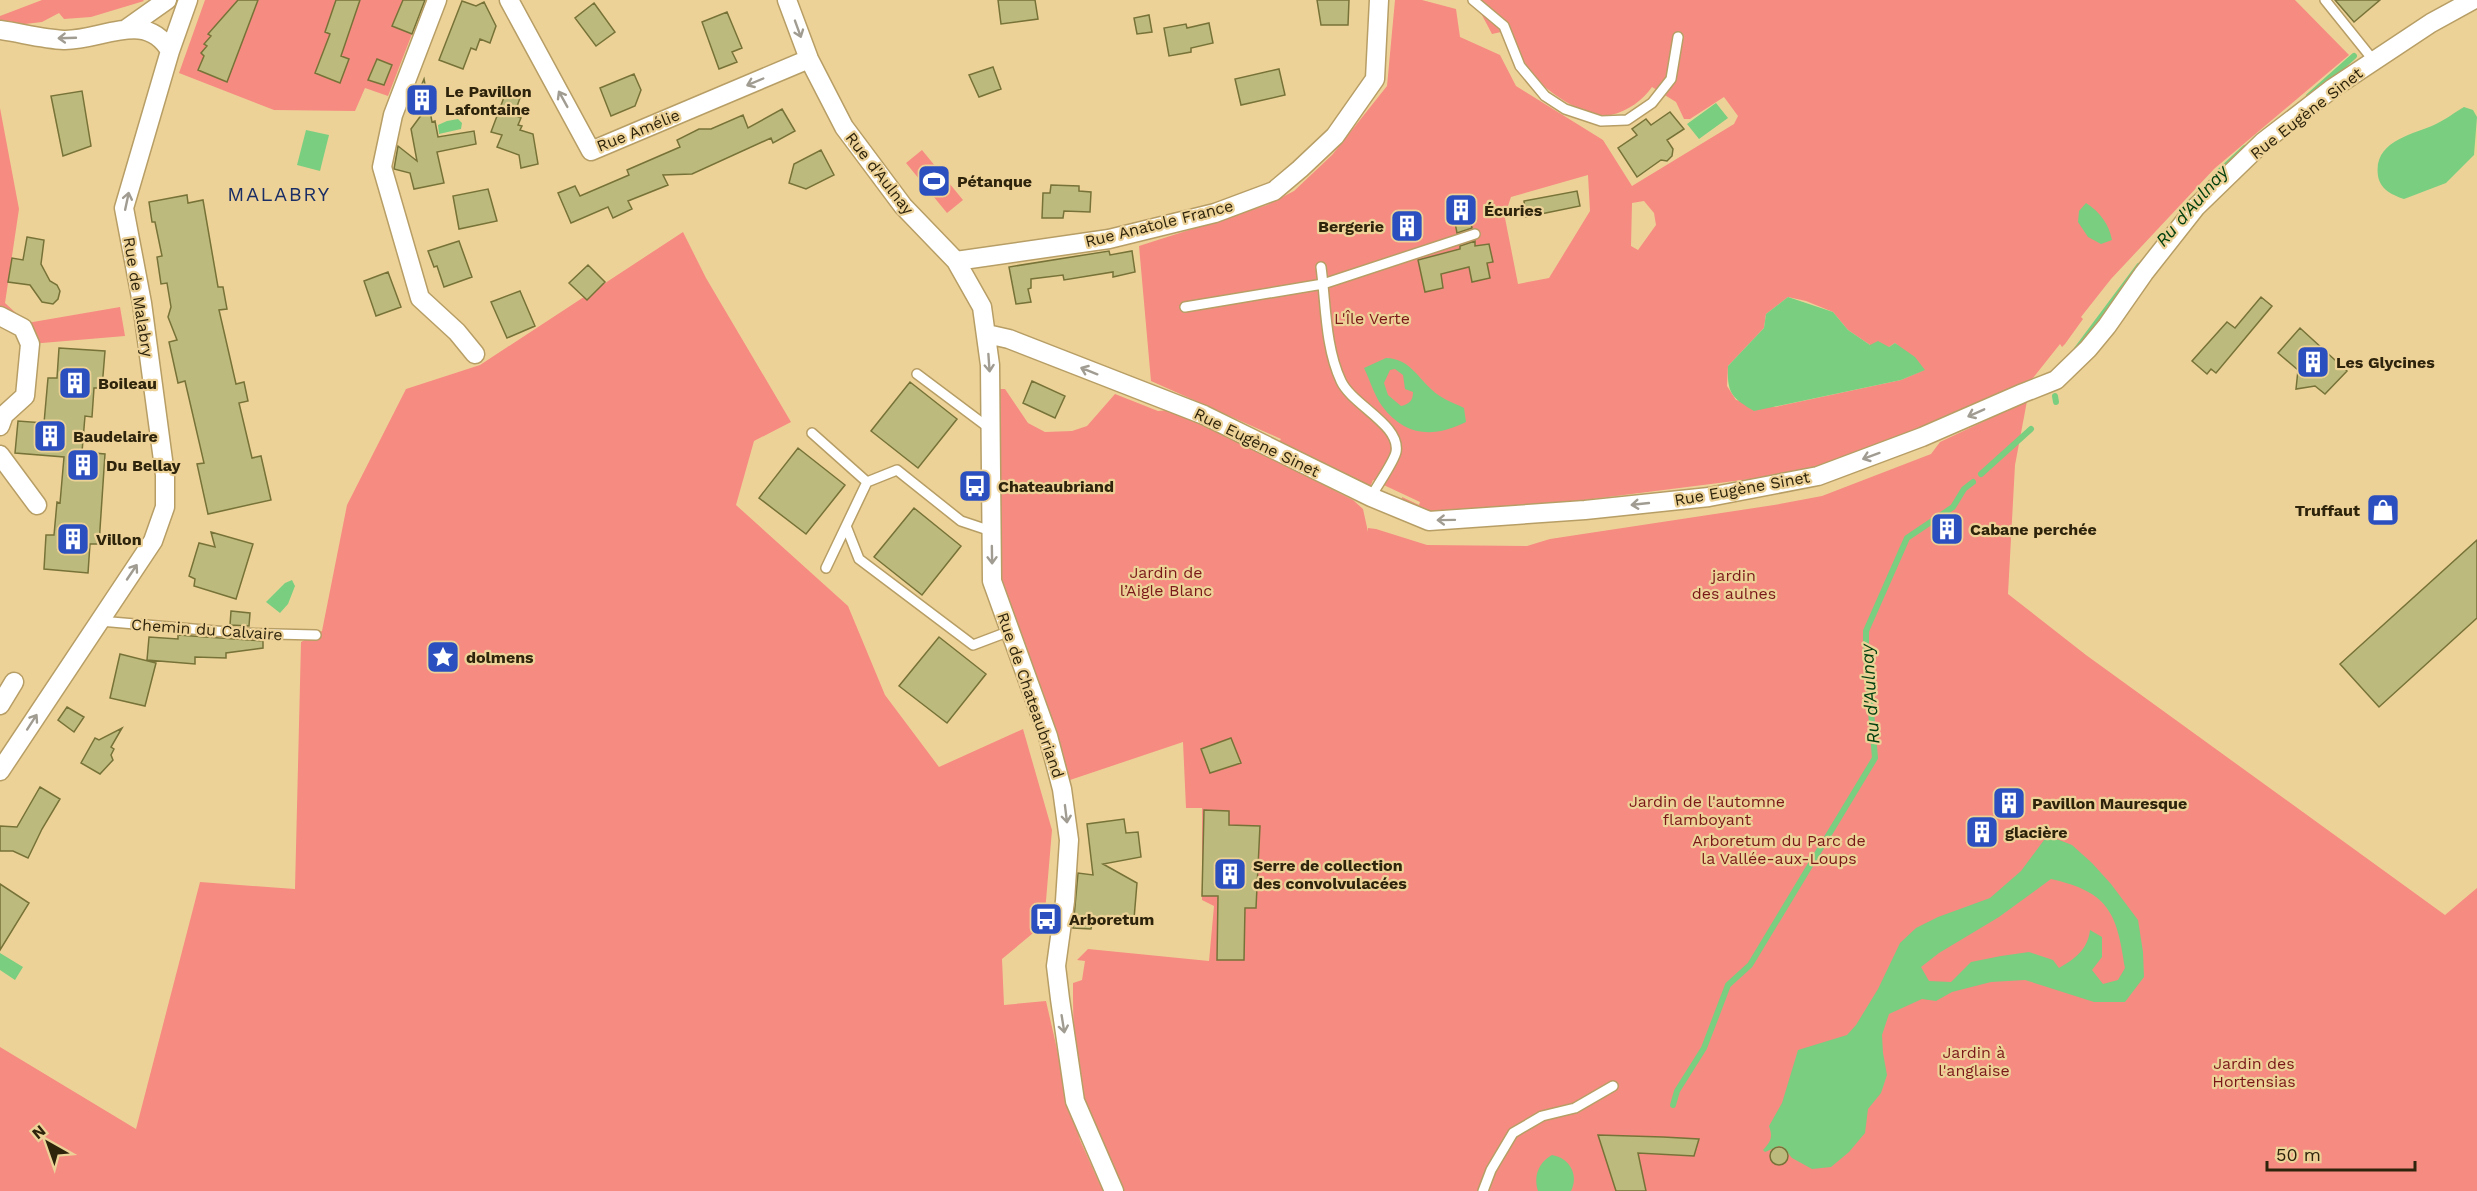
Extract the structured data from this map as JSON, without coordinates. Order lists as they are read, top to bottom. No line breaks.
{"streets":{"street":["Rue Eugène Sinet","Rue Amélie","Rue d'Aulnay","Rue Anatole France","Rue de Malabry","Rue de Chateaubriand"],"lane":["Chemin du Calvaire"]},"crossings":[["Rue Eugène Sinet","Rue d'Aulnay"],["Rue Eugène Sinet","Rue de Chateaubriand"],["Rue Amélie","Rue d'Aulnay"],["Rue d'Aulnay","Rue Anatole France"],["Rue d'Aulnay","Rue de Chateaubriand"],["Rue de Malabry","Chemin du Calvaire"]],"one_way":["Rue Eugène Sinet","Rue de Malabry","Rue de Chateaubriand"],"districts":["MALABRY"],"water":["Ru d'Aulnay"],"parks":["L'Île Verte","Jardin de l’Aigle Blanc","jardin des aulnes","Jardin de l'automne flamboyant","Arboretum du Parc de la Vallée-aux-Loups","Jardin à l'anglaise","Jardin des Hortensias"],"places":{"building":["Le Pavillon Lafontaine","Écuries","Bergerie","Les Glycines","Boileau","Baudelaire","Du Bellay","Cabane perchée","Villon","Pavillon Mauresque","glacière","Serre de collection des convolvulacées"],"sports":["Pétanque"],"bus stop":["Chateaubriand","Arboretum"],"shop":["Truffaut"],"place":["dolmens"]},"scale_bar":"50 m","north":"top left"}
